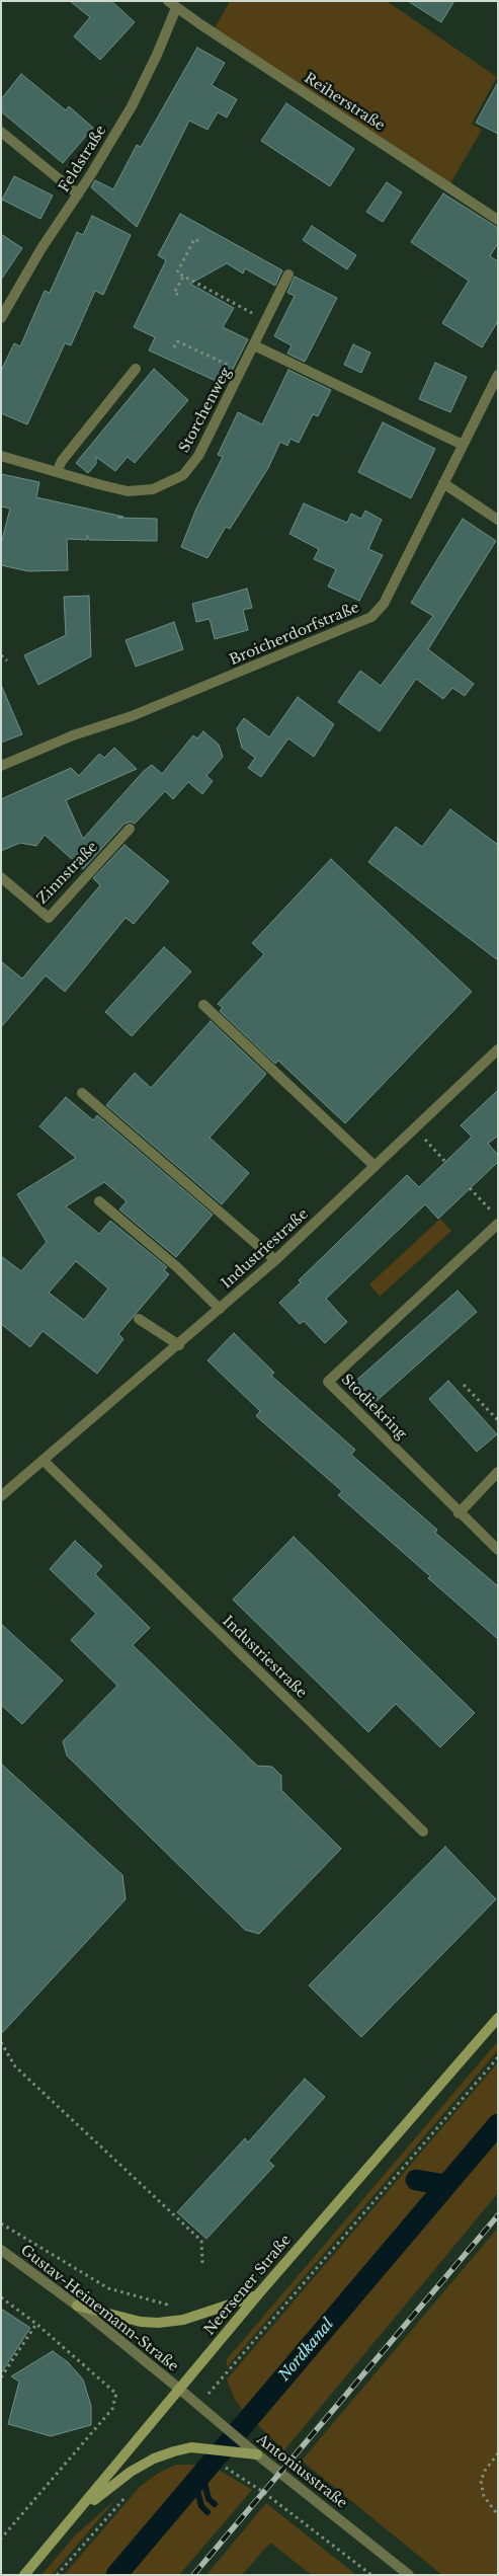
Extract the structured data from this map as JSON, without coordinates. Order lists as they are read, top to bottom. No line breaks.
{"streets":{"main road":["Neersener Straße"],"street":["Reiherstraße","Feldstraße","Storchenweg","Broicherdorfstraße","Zinnstraße","Industriestraße","Stodiekring","Gustav-Heinemann-Straße","Antoniusstraße"]},"crossings":[["Reiherstraße","Feldstraße"],["Neersener Straße","Gustav-Heinemann-Straße"],["Neersener Straße","Antoniusstraße"],["Gustav-Heinemann-Straße","Antoniusstraße"]],"water":["Nordkanal"]}
